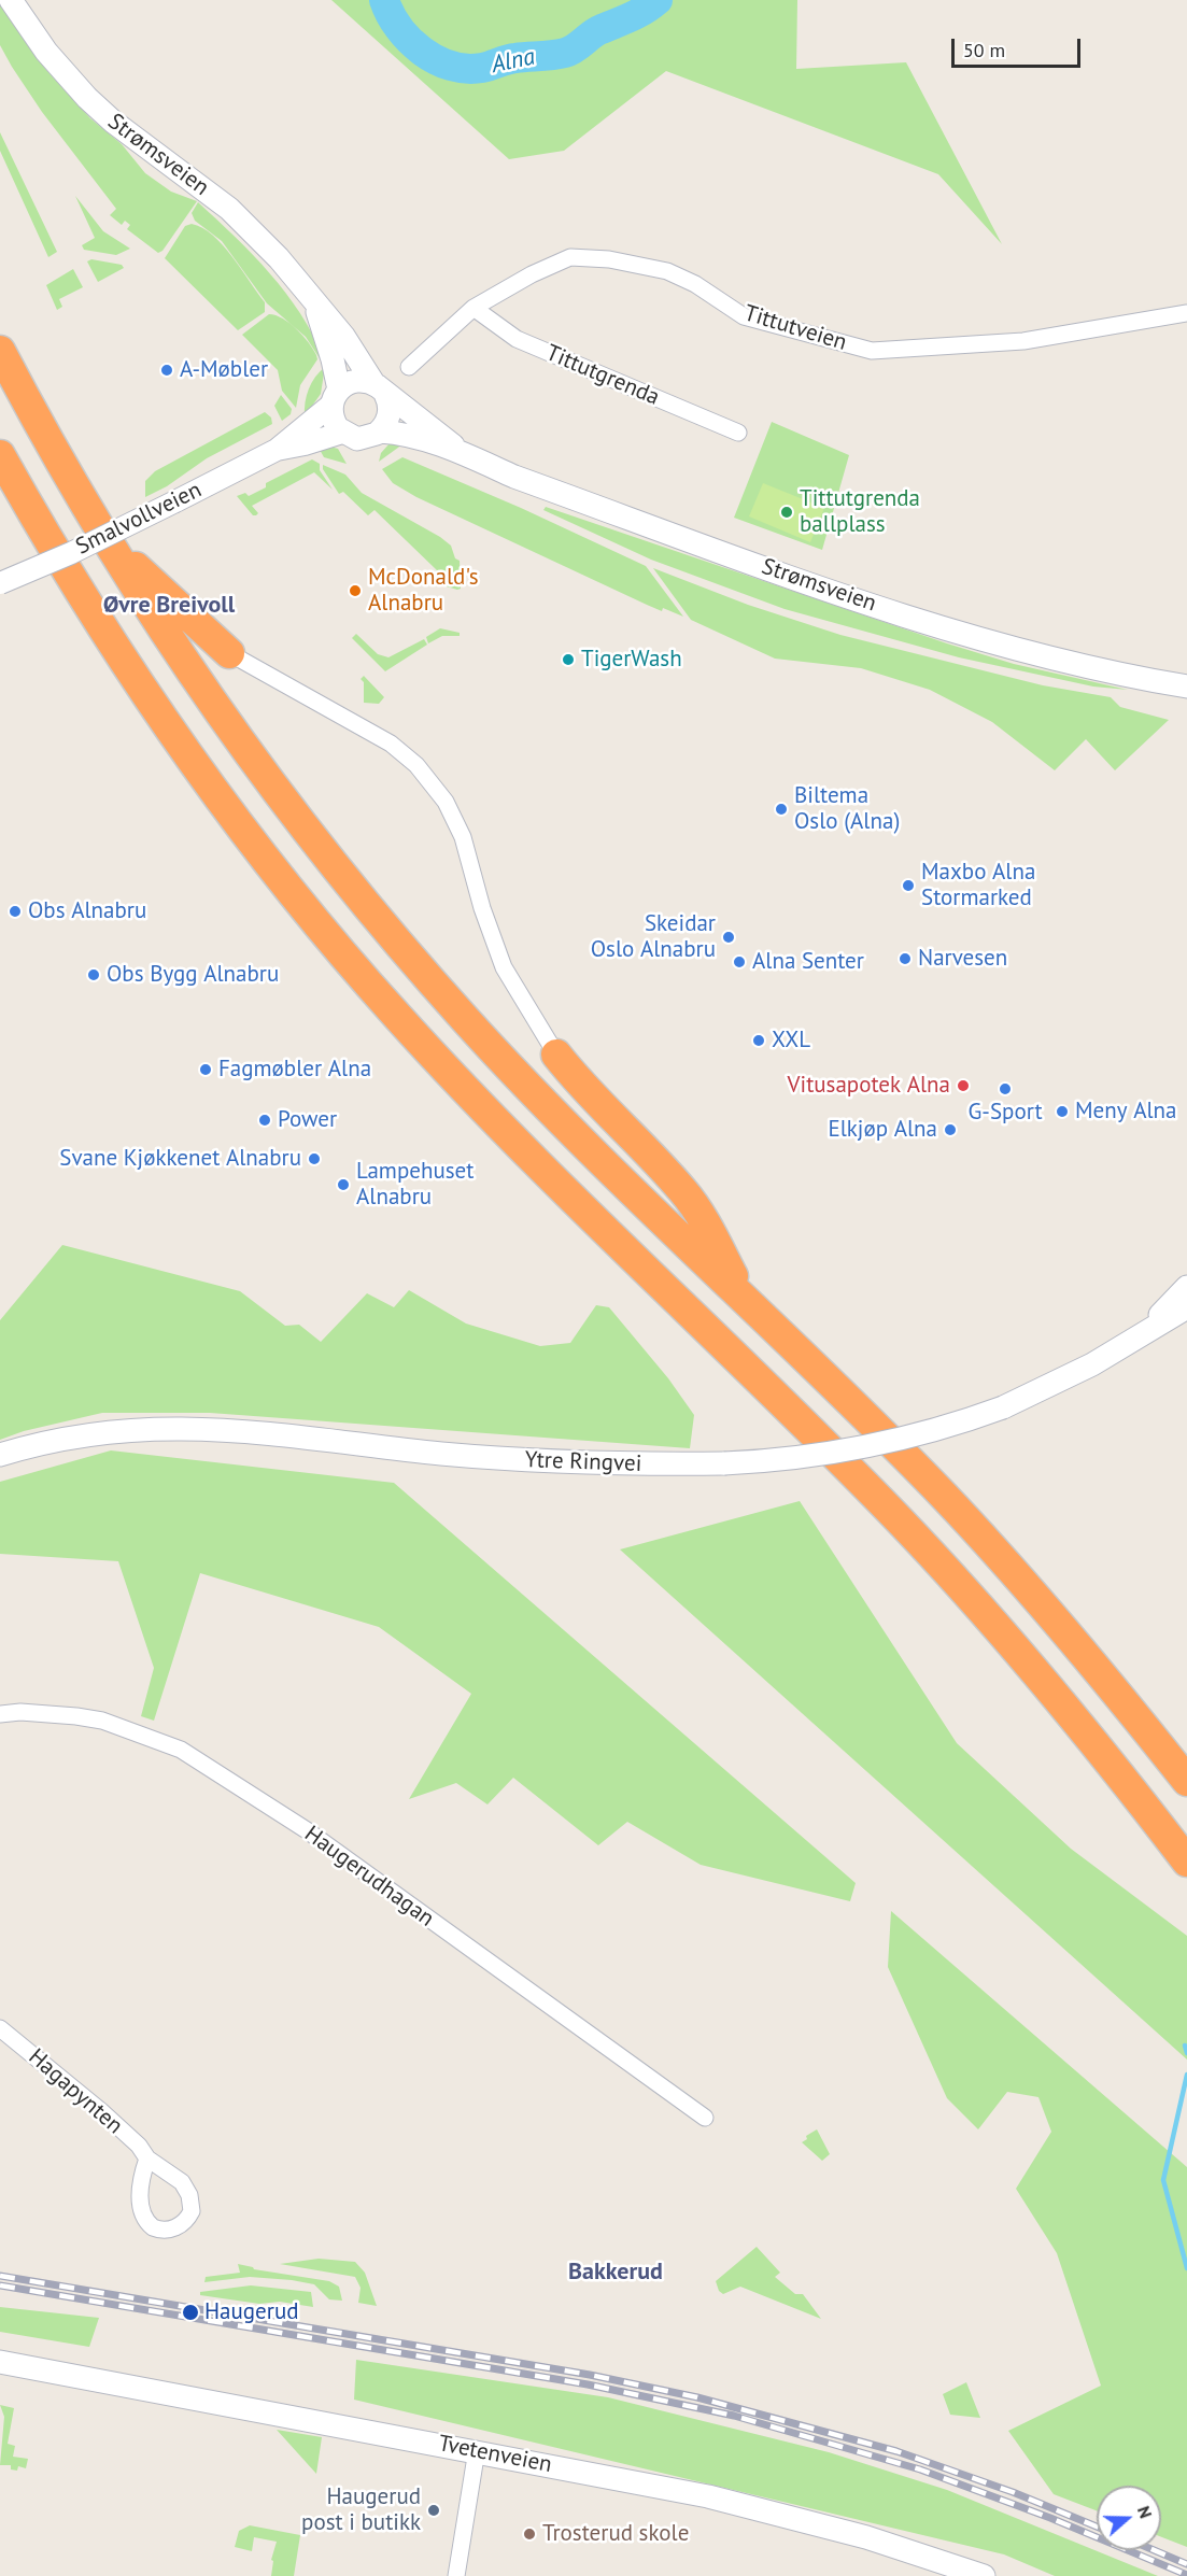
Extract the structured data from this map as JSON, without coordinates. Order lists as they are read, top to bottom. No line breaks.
{"streets":{"main road":["Strømsveien","Ytre Ringvei","Tvetenveien"],"street":["Tittutveien","Tittutgrenda","Smalvollveien","Haugerudhagan","Hagapynten"]},"crossings":[["Strømsveien","Smalvollveien"],["Tittutveien","Tittutgrenda"]],"districts":["Øvre Breivoll","Bakkerud"],"water":["Alna"],"places":["A-Møbler","Tittutgrenda ballplass","McDonald's Alnabru","TigerWash","Biltema Oslo (Alna)","Maxbo Alna Stormarked","Obs Alnabru","Skeidar Oslo Alnabru","Narvesen","Alna Senter","Obs Bygg Alnabru","XXL","Fagmøbler Alna","Vitusapotek Alna","G-Sport","Meny Alna","Power","Elkjøp Alna","Svane Kjøkkenet Alnabru","Lampehuset Alnabru","Haugerud","Haugerud post i butikk","Trosterud skole"],"scale_bar":"50 m","north":"right"}
